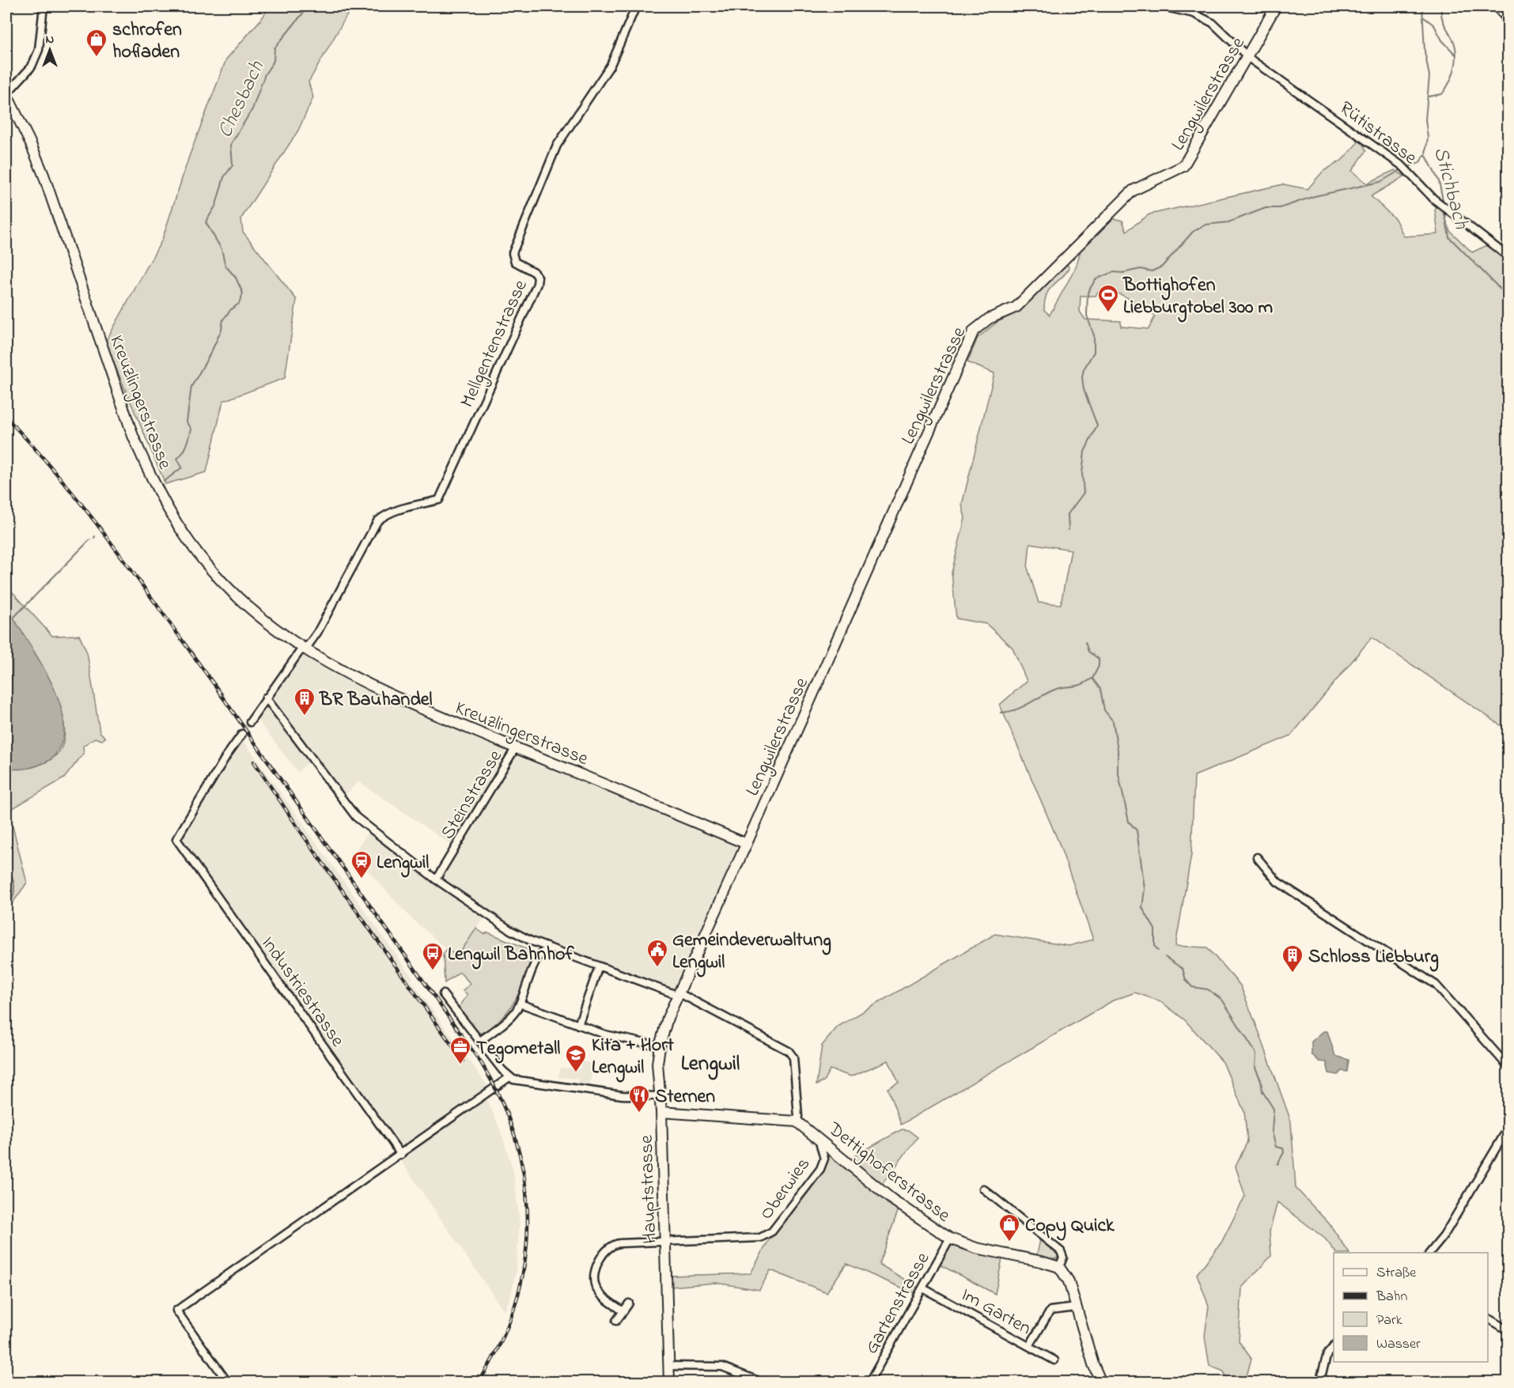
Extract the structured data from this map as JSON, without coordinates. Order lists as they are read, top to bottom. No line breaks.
{"streets":{"street":["Lengwilerstrasse","Rütistrasse","Mellgentenstrasse","Kreuzlingerstrasse","Steinstrasse","Industriestrasse","Dettighoferstrasse","Oberwies","Hauptstrasse","Gartenstrasse","Im Garten"]},"crossings":[["Lengwilerstrasse","Rütistrasse"],["Lengwilerstrasse","Kreuzlingerstrasse"],["Lengwilerstrasse","Hauptstrasse"],["Mellgentenstrasse","Kreuzlingerstrasse"],["Kreuzlingerstrasse","Steinstrasse"],["Kreuzlingerstrasse","Hauptstrasse"],["Dettighoferstrasse","Oberwies"],["Dettighoferstrasse","Gartenstrasse"],["Oberwies","Hauptstrasse"],["Gartenstrasse","Im Garten"]],"districts":["Lengwil"],"water":["Chesbach","Stichbach"],"places":{"shop":["schrofen hofladen","Copy Quick"],"sports":["Bottighofen Liebburgtobel 300 m"],"building":["BR Bauhandel","Schloss Liebburg"],"station":["Lengwil"],"public building":["Gemeindeverwaltung Lengwil"],"bus stop":["Lengwil Bahnhof"],"office":["Tegometall"],"school or university":["Kita + Hort Lengwil"],"restaurant":["Sternen"]},"legend":["Straße","Bahn","Park","Wasser"],"north":"top"}
